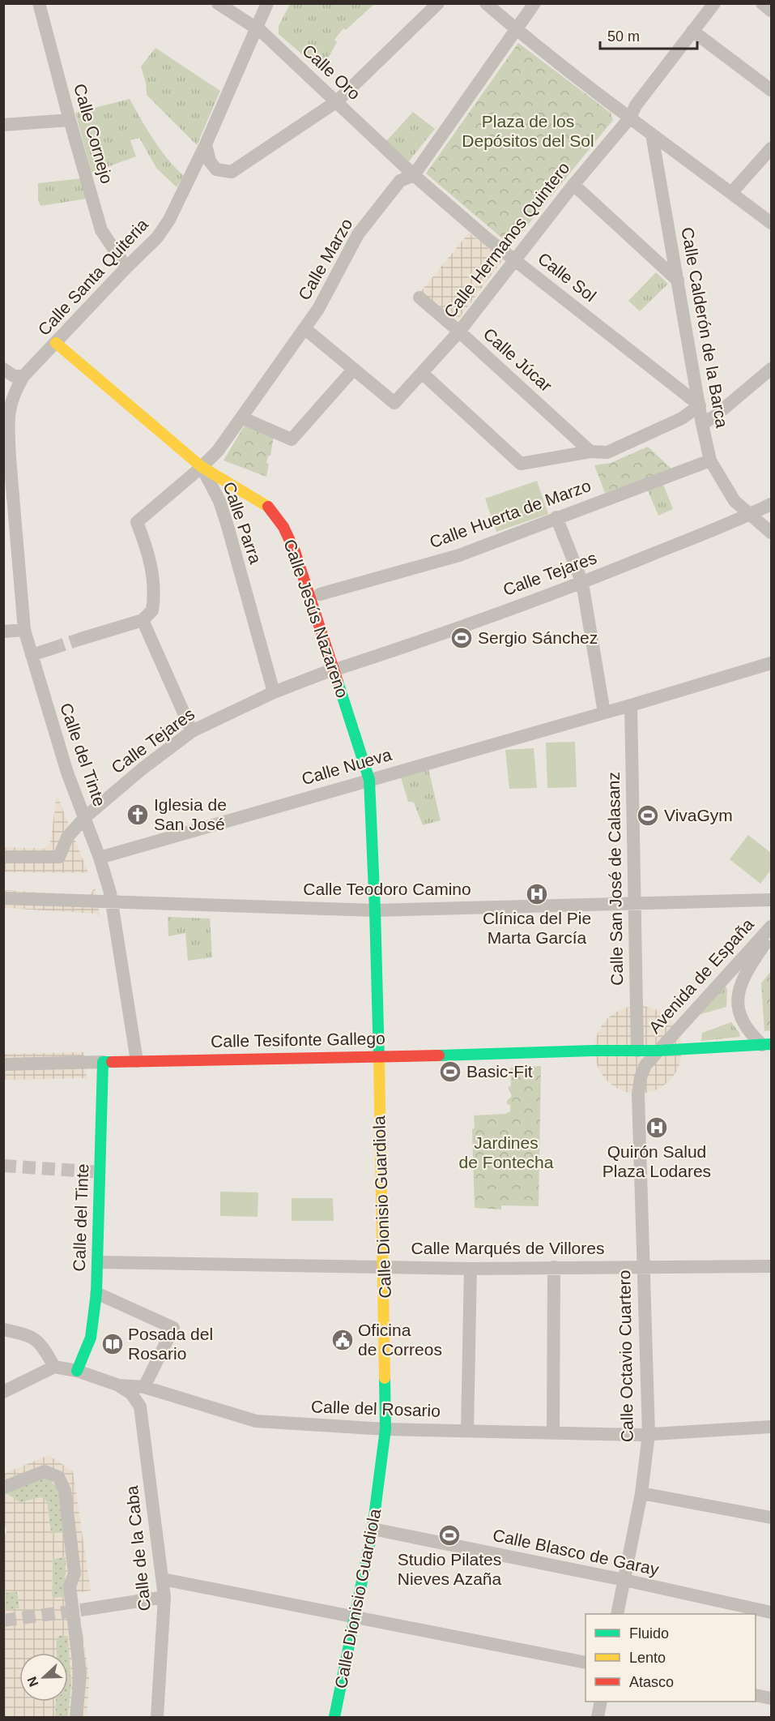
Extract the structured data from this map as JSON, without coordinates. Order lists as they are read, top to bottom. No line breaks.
{"streets":{"street":["Calle Oro","Calle Cornejo","Calle Hermanos Quintero","Calle Marzo","Calle Santa Quiteria","Calle Sol","Calle Calderón de la Barca","Calle Júcar","Calle Huerta de Marzo","Calle Parra","Calle Tejares","Calle Jesús Nazareno","Calle del Tinte","Calle Nueva","Calle San José de Calasanz","Calle Teodoro Camino","Avenida de España","Calle Tesifonte Gallego","Calle Dionisio Guardiola","Calle Marqués de Villores","Calle Octavio Cuartero","Calle del Rosario","Calle de la Caba","Calle Blasco de Garay"]},"crossings":[["Calle Oro","Calle Marzo"],["Calle Oro","Calle Santa Quiteria"],["Calle Oro","Calle Sol"],["Calle Cornejo","Calle Santa Quiteria"],["Calle Hermanos Quintero","Calle Sol"],["Calle Hermanos Quintero","Calle Júcar"],["Calle Marzo","Calle Sol"],["Calle Marzo","Calle Parra"],["Calle Marzo","Calle Jesús Nazareno"],["Calle Santa Quiteria","Calle Parra"],["Calle Santa Quiteria","Calle del Tinte"],["Calle Sol","Calle Calderón de la Barca"],["Calle Calderón de la Barca","Calle Huerta de Marzo"],["Calle Calderón de la Barca","Calle Tejares"],["Calle Parra","Calle Tejares"],["Calle Parra","Calle Jesús Nazareno"],["Calle Tejares","Calle del Tinte"],["Calle Jesús Nazareno","Calle Nueva"],["Calle Jesús Nazareno","Calle Dionisio Guardiola"],["Calle del Tinte","Calle Nueva"],["Calle del Tinte","Calle Teodoro Camino"],["Calle del Tinte","Calle Tesifonte Gallego"],["Calle del Tinte","Calle Marqués de Villores"],["Calle del Tinte","Calle del Rosario"],["Calle Nueva","Calle San José de Calasanz"],["Calle Nueva","Calle Dionisio Guardiola"],["Calle San José de Calasanz","Calle Teodoro Camino"],["Calle San José de Calasanz","Calle Tesifonte Gallego"],["Calle Teodoro Camino","Calle Dionisio Guardiola"],["Avenida de España","Calle Tesifonte Gallego"],["Avenida de España","Calle Octavio Cuartero"],["Calle Tesifonte Gallego","Calle Dionisio Guardiola"],["Calle Dionisio Guardiola","Calle Marqués de Villores"],["Calle Dionisio Guardiola","Calle del Rosario"],["Calle Dionisio Guardiola","Calle Blasco de Garay"],["Calle Marqués de Villores","Calle Octavio Cuartero"],["Calle Octavio Cuartero","Calle del Rosario"],["Calle Octavio Cuartero","Calle Blasco de Garay"],["Calle del Rosario","Calle de la Caba"]],"parks":["Plaza de los Depósitos del Sol","Jardines de Fontecha"],"places":{"sports":["Sergio Sánchez","VivaGym","Basic-Fit","Studio Pilates Nieves Azaña"],"church":["Iglesia de San José"],"hospital":["Clínica del Pie Marta García","Quirón Salud Plaza Lodares"],"public building":["Oficina de Correos"],"library":["Posada del Rosario"]},"legend":["Fluido","Lento","Atasco"],"scale_bar":"50 m","north":"left"}
